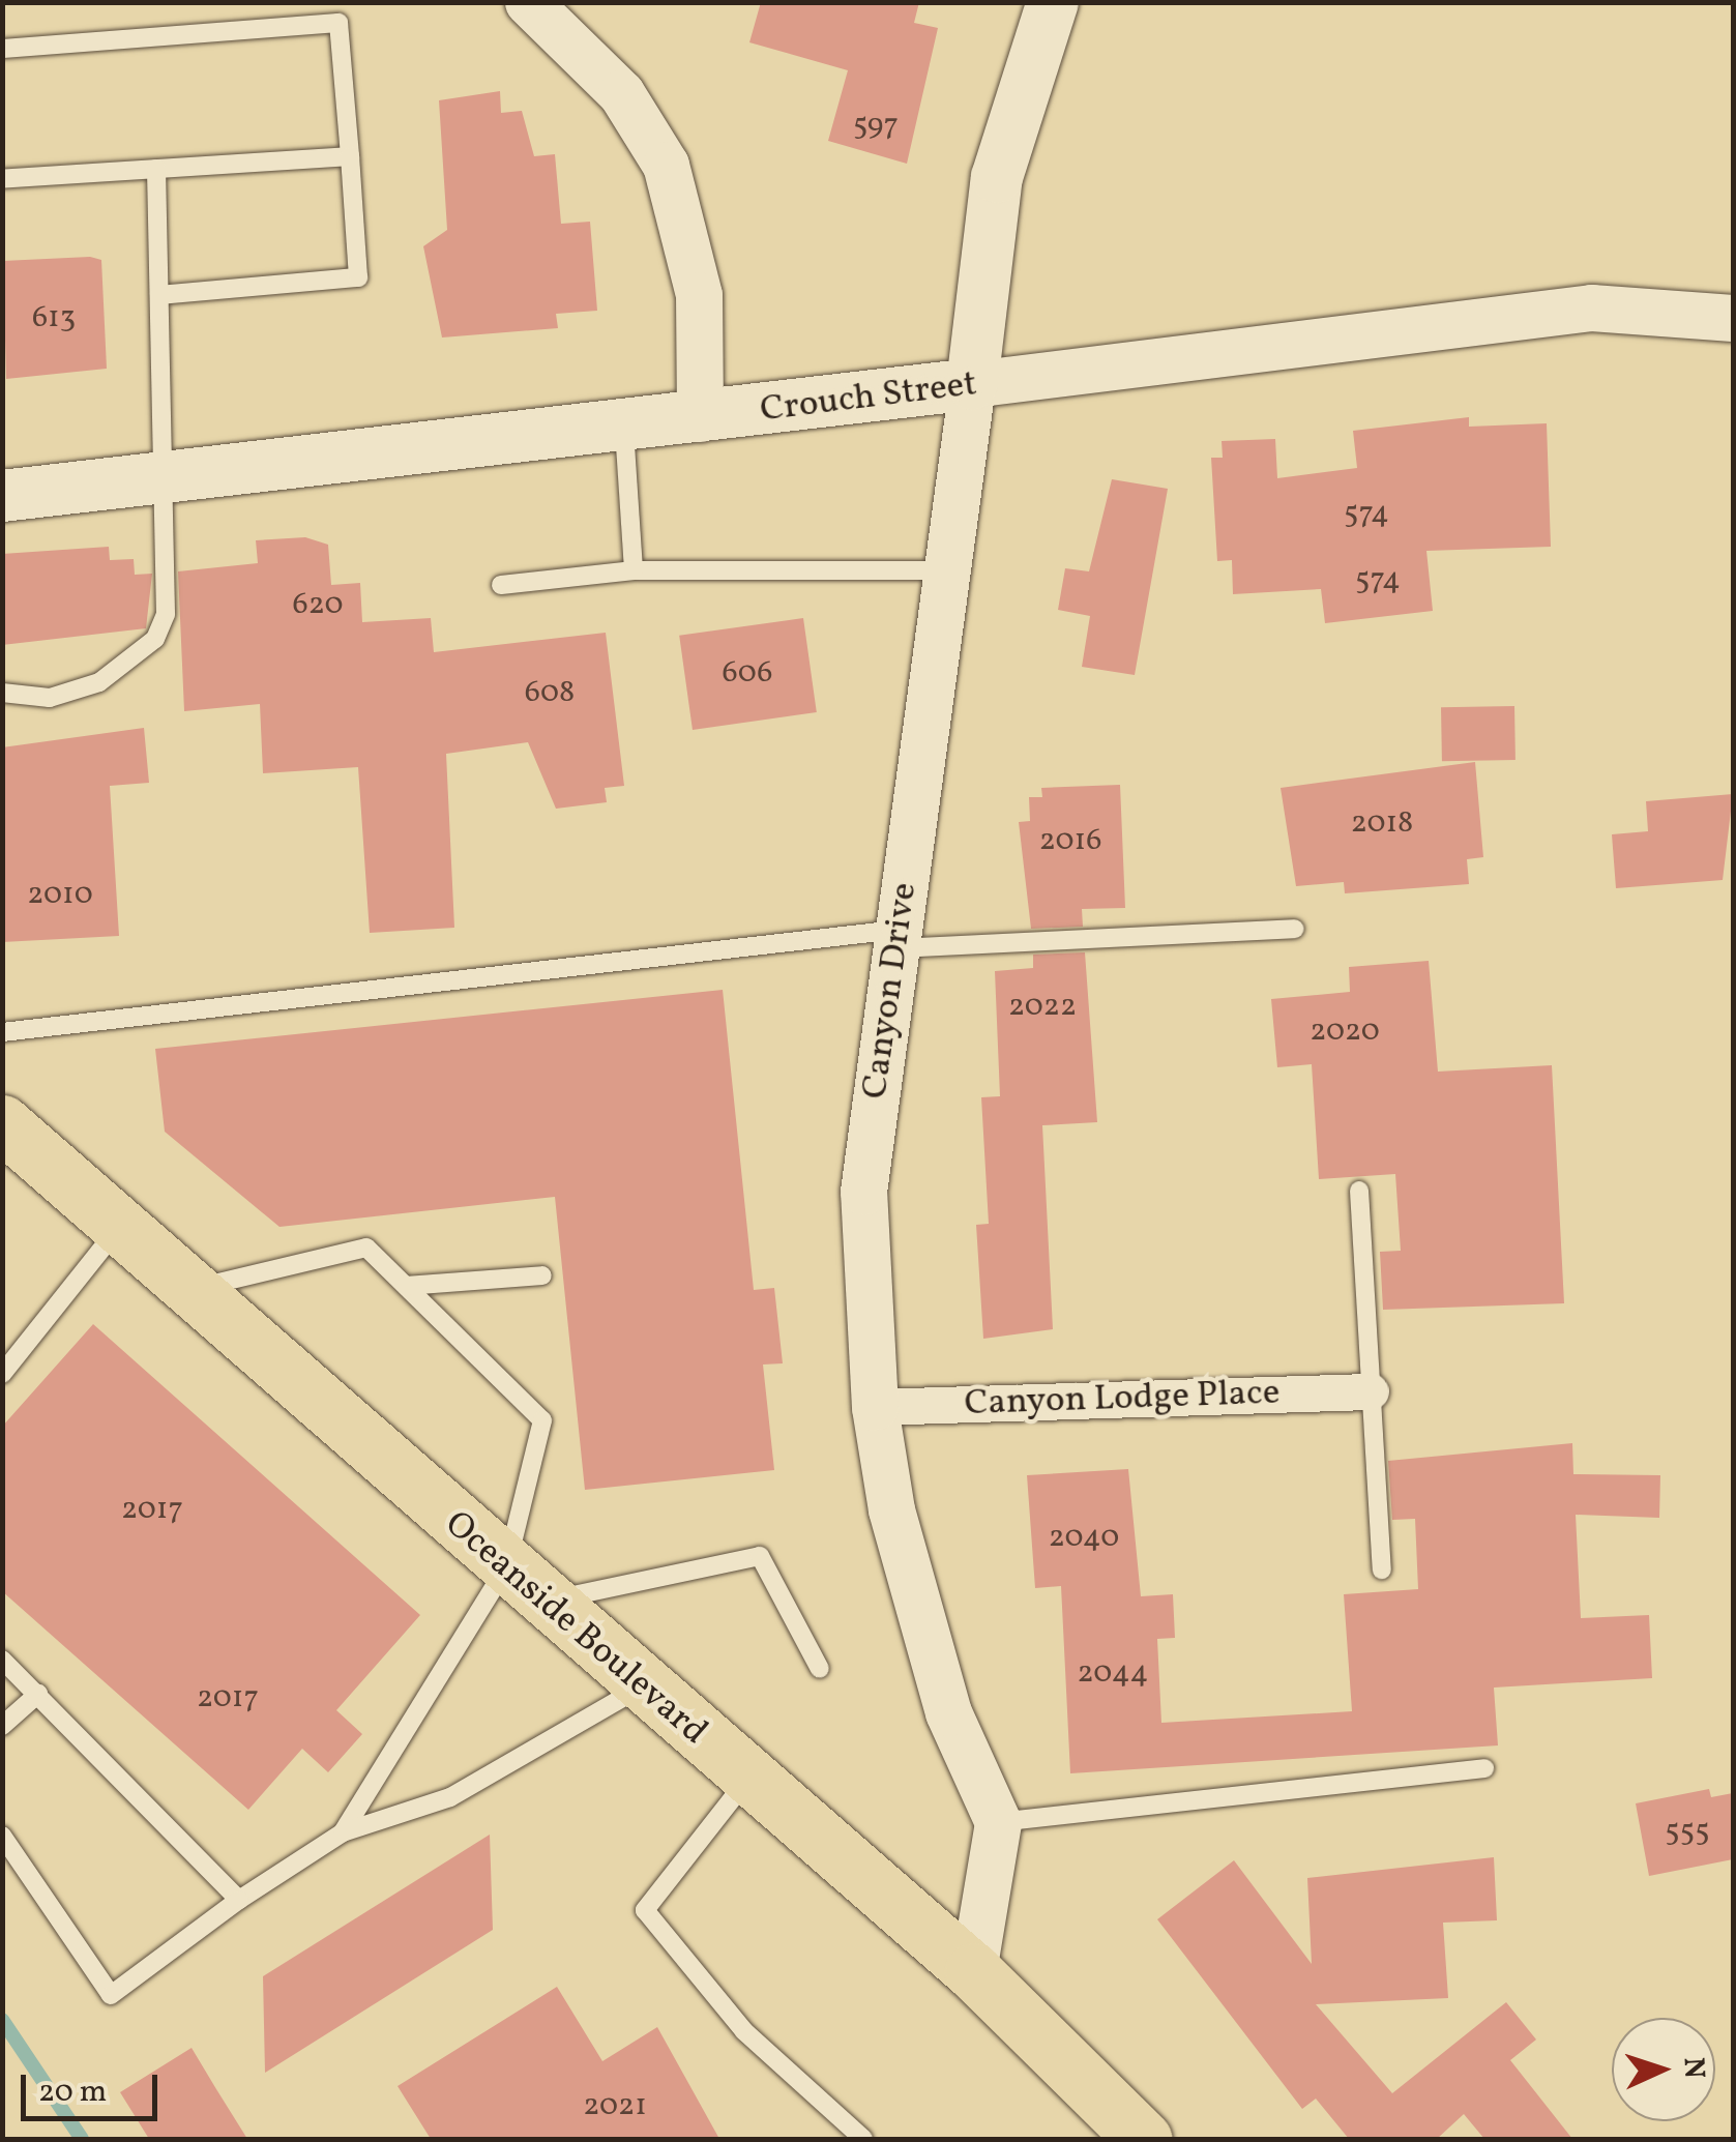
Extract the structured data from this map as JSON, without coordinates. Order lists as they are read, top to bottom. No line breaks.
{"streets":{"main road":["Crouch Street","Canyon Drive","Oceanside Boulevard"],"street":["Canyon Lodge Place"]},"crossings":[["Crouch Street","Canyon Drive"],["Canyon Drive","Canyon Lodge Place"]],"house_numbers":["597","613","574","574","620","606","608","2018","2016","2010","2022","2020","2017","2040","2044","2017","555","2021"],"scale_bar":"20 m","north":"right"}
